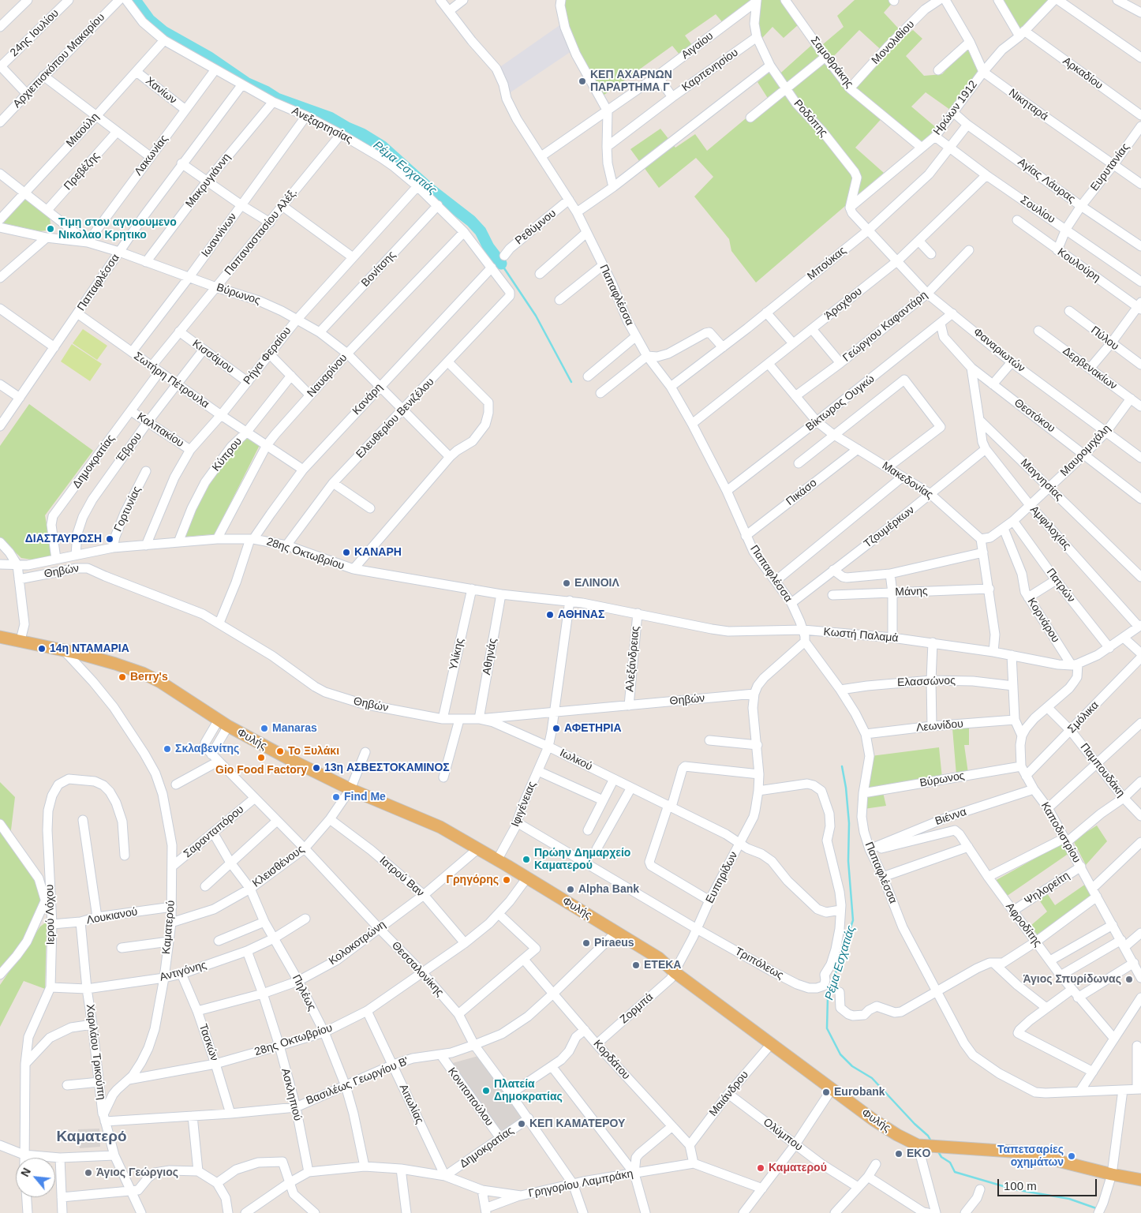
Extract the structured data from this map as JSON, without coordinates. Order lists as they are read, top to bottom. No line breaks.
{"streets":{"main road":["Φυλής"],"street":["24ης Ιουλίου","Μονολιθίου","Αιγαίου","Αρχιεπισκόπου Μακαρίου","Σαμοθράκης","Καρπενησίου","Αρκαδίου","Χανίων","Νικηταρά","Ηρώων 1912","Ροδόπης","Ανεξαρτησίας","Μιαούλη","Λακωνίας","Ευρυτανίας","Πρεβέζης","Μακρυγιάννη","Αγίας Λάυρας","Σουλίου","Ρεθύμνου","Παπαναστασίου Αλέξ.","Ιωαννίνων","Μπούκας","Κουλούρη","Βονίτσης","Παπαφλέσσα","Βύρωνος","Άραχθου","Γεώργιου Καφαντάρη","Πύλου","Φαναριωτών","Ρήγα Φεραίου","Κισσάμου","Δερβενακίων","Ναυαρίνου","Σωτήρη Πέτρουλα","Κανάρη","Βίκτωρος Ουγκώ","Θεοτόκου","Ελευθερίου Βενιζέλου","Καλπακίου","Έβρου","Μαυρομιχάλη","Κύπρου","Δημοκρατίας","Μαγνησίας","Μακεδονίας","Πικάσο","Γορτυνίας","Τζουμέρκων","Αμφιλοχίας","28ης Οκτωβρίου","Θηβών","Πατρών","Μάνης","Κορνάρου","Κωστή Παλαμά","Υλίκης","Αθηνάς","Αλεξάνδρειας","Ελασσώνος","Σμόλικα","Λεωνίδου","Ιωλκού","Παμπουδάκη","Ιφιγένειας","Βιέννα","Σαρανταπόρου","Καποδιστρίου","Κλεισθένους","Ιατρού Βαν","Ευπηρίδων","Ψηλορείτη","Ιερού Λόχου","Λουκιανού","Αφροδίτης","Καματερού","Κολοκοτρώνη","Τριπόλεως","Θεσσαλονίκης","Αντιγόνης","Πηλέως","Ζορμπά","Τασκών","Χαριλάου Τρικούπη","Κορδάτου","Βασιλέως Γεωργίου Β'","Μαιάνδρου","Ασκληπιού","Κονιτοπούλου","Αιτωλίας","Ολύμπου","Γρηγορίου Λαμπράκη"]},"crossings":[["Μονολιθίου","Σαμοθράκης"],["Αιγαίου","Ροδόπης"],["Αιγαίου","Παπαφλέσσα"],["Σαμοθράκης","Ηρώων 1912"],["Καρπενησίου","Ροδόπης"],["Αρκαδίου","Ηρώων 1912"],["Χανίων","Μιαούλη"],["Χανίων","Λακωνίας"],["Νικηταρά","Ηρώων 1912"],["Νικηταρά","Ευρυτανίας"],["Ηρώων 1912","Ροδόπης"],["Ηρώων 1912","Αγίας Λάυρας"],["Ηρώων 1912","Σουλίου"],["Ανεξαρτησίας","Μιαούλη"],["Ανεξαρτησίας","Λακωνίας"],["Ανεξαρτησίας","Μακρυγιάννη"],["Ανεξαρτησίας","Παπαναστασίου Αλέξ."],["Ανεξαρτησίας","Ιωαννίνων"],["Ανεξαρτησίας","Βονίτσης"],["Ανεξαρτησίας","Παπαφλέσσα"],["Ανεξαρτησίας","Ρήγα Φεραίου"],["Ανεξαρτησίας","Ναυαρίνου"],["Ανεξαρτησίας","Κανάρη"],["Ανεξαρτησίας","Ελευθερίου Βενιζέλου"],["Μιαούλη","Βύρωνος"],["Λακωνίας","Βύρωνος"],["Ευρυτανίας","Αγίας Λάυρας"],["Ευρυτανίας","Σουλίου"],["Ευρυτανίας","Κουλούρη"],["Πρεβέζης","Βύρωνος"],["Μακρυγιάννη","Βύρωνος"],["Αγίας Λάυρας","Μπούκας"],["Σουλίου","Μπούκας"],["Σουλίου","Άραχθου"],["Ρεθύμνου","Παπαφλέσσα"],["Παπαναστασίου Αλέξ.","Βύρωνος"],["Παπαναστασίου Αλέξ.","Κισσάμου"],["Παπαναστασίου Αλέξ.","Σωτήρη Πέτρουλα"],["Παπαναστασίου Αλέξ.","Δημοκρατίας"],["Ιωαννίνων","Βύρωνος"],["Ιωαννίνων","Σωτήρη Πέτρουλα"],["Μπούκας","Παπαφλέσσα"],["Μπούκας","Φαναριωτών"],["Βονίτσης","Βύρωνος"],["Παπαφλέσσα","Βύρωνος"],["Παπαφλέσσα","Άραχθου"],["Παπαφλέσσα","Σωτήρη Πέτρουλα"],["Παπαφλέσσα","Βίκτωρος Ουγκώ"],["Παπαφλέσσα","Πικάσο"],["Παπαφλέσσα","Τζουμέρκων"],["Παπαφλέσσα","Κωστή Παλαμά"],["Παπαφλέσσα","Ελασσώνος"],["Παπαφλέσσα","Λεωνίδου"],["Παπαφλέσσα","Βιέννα"],["Παπαφλέσσα","Ευπηρίδων"],["Βύρωνος","Ρήγα Φεραίου"],["Βύρωνος","Ναυαρίνου"],["Βύρωνος","Κανάρη"],["Βύρωνος","Ελευθερίου Βενιζέλου"],["Βύρωνος","Καποδιστρίου"],["Άραχθου","Φαναριωτών"],["Άραχθου","Μακεδονίας"],["Γεώργιου Καφαντάρη","Φαναριωτών"],["Γεώργιου Καφαντάρη","Μακεδονίας"],["Φαναριωτών","Βίκτωρος Ουγκώ"],["Φαναριωτών","Μαυρομιχάλη"],["Ρήγα Φεραίου","Κισσάμου"],["Ρήγα Φεραίου","Σωτήρη Πέτρουλα"],["Ρήγα Φεραίου","Καλπακίου"],["Ρήγα Φεραίου","28ης Οκτωβρίου"],["Κισσάμου","Έβρου"],["Δερβενακίων","Μαυρομιχάλη"],["Ναυαρίνου","Σωτήρη Πέτρουλα"],["Ναυαρίνου","28ης Οκτωβρίου"],["Σωτήρη Πέτρουλα","Κανάρη"],["Σωτήρη Πέτρουλα","Έβρου"],["Σωτήρη Πέτρουλα","Κύπρου"],["Σωτήρη Πέτρουλα","Δημοκρατίας"],["Κανάρη","28ης Οκτωβρίου"],["Κανάρη","Θηβών"],["Βίκτωρος Ουγκώ","Θεοτόκου"],["Βίκτωρος Ουγκώ","Μακεδονίας"],["Θεοτόκου","Μαυρομιχάλη"],["Ελευθερίου Βενιζέλου","28ης Οκτωβρίου"],["Καλπακίου","Έβρου"],["Καλπακίου","Δημοκρατίας"],["Έβρου","28ης Οκτωβρίου"],["Μαυρομιχάλη","Μαγνησίας"],["Μαυρομιχάλη","Μακεδονίας"],["Μαυρομιχάλη","Αμφιλοχίας"],["Μαυρομιχάλη","Πατρών"],["Μαυρομιχάλη","Κορνάρου"],["Κύπρου","28ης Οκτωβρίου"],["Δημοκρατίας","28ης Οκτωβρίου"],["Δημοκρατίας","Θεσσαλονίκης"],["Δημοκρατίας","Κονιτοπούλου"],["Δημοκρατίας","Αιτωλίας"],["Δημοκρατίας","Γρηγορίου Λαμπράκη"],["Μαγνησίας","Αμφιλοχίας"],["Μακεδονίας","Πικάσο"],["Μακεδονίας","Τζουμέρκων"],["Γορτυνίας","28ης Οκτωβρίου"],["Τζουμέρκων","Αμφιλοχίας"],["Αμφιλοχίας","Κωστή Παλαμά"],["28ης Οκτωβρίου","Κωστή Παλαμά"],["28ης Οκτωβρίου","Υλίκης"],["28ης Οκτωβρίου","Αθηνάς"],["28ης Οκτωβρίου","Φυλής"],["28ης Οκτωβρίου","Ιατρού Βαν"],["28ης Οκτωβρίου","Καματερού"],["28ης Οκτωβρίου","Θεσσαλονίκης"],["28ης Οκτωβρίου","Πηλέως"],["28ης Οκτωβρίου","Τασκών"],["28ης Οκτωβρίου","Ασκληπιού"],["28ης Οκτωβρίου","Αιτωλίας"],["Θηβών","Υλίκης"],["Θηβών","Αθηνάς"],["Θηβών","Αλεξάνδρειας"],["Θηβών","Ιωλκού"],["Θηβών","Ιφιγένειας"],["Θηβών","Ευπηρίδων"],["Πατρών","Κωστή Παλαμά"],["Κορνάρου","Κωστή Παλαμά"],["Κωστή Παλαμά","Αλεξάνδρειας"],["Κωστή Παλαμά","Καποδιστρίου"],["Αθηνάς","Ιωλκού"],["Ελασσώνος","Καποδιστρίου"],["Σμόλικα","Παμπουδάκη"],["Σμόλικα","Καποδιστρίου"],["Λεωνίδου","Καποδιστρίου"],["Φυλής","Ιφιγένειας"],["Φυλής","Κλεισθένους"],["Φυλής","Ευπηρίδων"],["Φυλής","Καματερού"],["Φυλής","Κολοκοτρώνη"],["Φυλής","Θεσσαλονίκης"],["Φυλής","Ζορμπά"],["Φυλής","Βασιλέως Γεωργίου Β'"],["Φυλής","Μαιάνδρου"],["Ιωλκού","Ιφιγένειας"],["Ιωλκού","Ευπηρίδων"],["Ιωλκού","Τριπόλεως"],["Βιέννα","Καποδιστρίου"],["Σαρανταπόρου","Καματερού"],["Σαρανταπόρου","Θεσσαλονίκης"],["Σαρανταπόρου","Πηλέως"],["Καποδιστρίου","Ψηλορείτη"],["Κλεισθένους","Ιατρού Βαν"],["Κλεισθένους","Καματερού"],["Κλεισθένους","Θεσσαλονίκης"],["Κλεισθένους","Πηλέως"],["Ιατρού Βαν","Κολοκοτρώνη"],["Ευπηρίδων","Τριπόλεως"],["Ευπηρίδων","Ζορμπά"],["Ψηλορείτη","Αφροδίτης"],["Ιερού Λόχου","Λουκιανού"],["Ιερού Λόχου","Αντιγόνης"],["Λουκιανού","Καματερού"],["Λουκιανού","Χαριλάου Τρικούπη"],["Καματερού","Αντιγόνης"],["Καματερού","Χαριλάου Τρικούπη"],["Καματερού","Βασιλέως Γεωργίου Β'"],["Κολοκοτρώνη","Θεσσαλονίκης"],["Κολοκοτρώνη","Πηλέως"],["Κολοκοτρώνη","Τασκών"],["Κολοκοτρώνη","Ασκληπιού"],["Θεσσαλονίκης","Βασιλέως Γεωργίου Β'"],["Θεσσαλονίκης","Γρηγορίου Λαμπράκη"],["Αντιγόνης","Πηλέως"],["Αντιγόνης","Τασκών"],["Αντιγόνης","Χαριλάου Τρικούπη"],["Αντιγόνης","Ασκληπιού"],["Πηλέως","Βασιλέως Γεωργίου Β'"],["Πηλέως","Γρηγορίου Λαμπράκη"],["Ζορμπά","Κορδάτου"],["Τασκών","Βασιλέως Γεωργίου Β'"],["Χαριλάου Τρικούπη","Βασιλέως Γεωργίου Β'"],["Κορδάτου","Βασιλέως Γεωργίου Β'"],["Κορδάτου","Μαιάνδρου"],["Βασιλέως Γεωργίου Β'","Ασκληπιού"],["Βασιλέως Γεωργίου Β'","Κονιτοπούλου"],["Βασιλέως Γεωργίου Β'","Αιτωλίας"],["Μαιάνδρου","Ολύμπου"],["Ασκληπιού","Γρηγορίου Λαμπράκη"],["Αιτωλίας","Γρηγορίου Λαμπράκη"]],"districts":["Καματερό"],"water":["Ρέμα Εσχατιάς"],"places":["ΚΕΠ ΑΧΑΡΝΩΝ ΠΑΡΑΡΤΗΜΑ Γ","Τιμη στον αγνοουμενο Νικολαο Κρητικο","ΔΙΑΣΤΑΥΡΩΣΗ","ΚΑΝΑΡΗ","ΕΛΙΝΟΙΛ","ΑΘΗΝΑΣ","14η ΝΤΑΜΑΡΙΑ","Berry's","Manaras","ΑΦΕΤΗΡΙΑ","Σκλαβενίτης","Το Ξυλάκι","Gio Food Factory","13η ΑΣΒΕΣΤΟΚΑΜΙΝΟΣ","Find Me","Πρώην Δημαρχείο Καματερού","Γρηγόρης","Alpha Bank","Piraeus","ΕΤΕΚΑ","Άγιος Σπυρίδωνας","Πλατεία Δημοκρατίας","Eurobank","ΚΕΠ ΚΑΜΑΤΕΡΟΥ","EKO","Ταπετσαρίες οχημάτων","Καματερού","Άγιος Γεώργιος"],"scale_bar":"100 m","north":"top left"}
